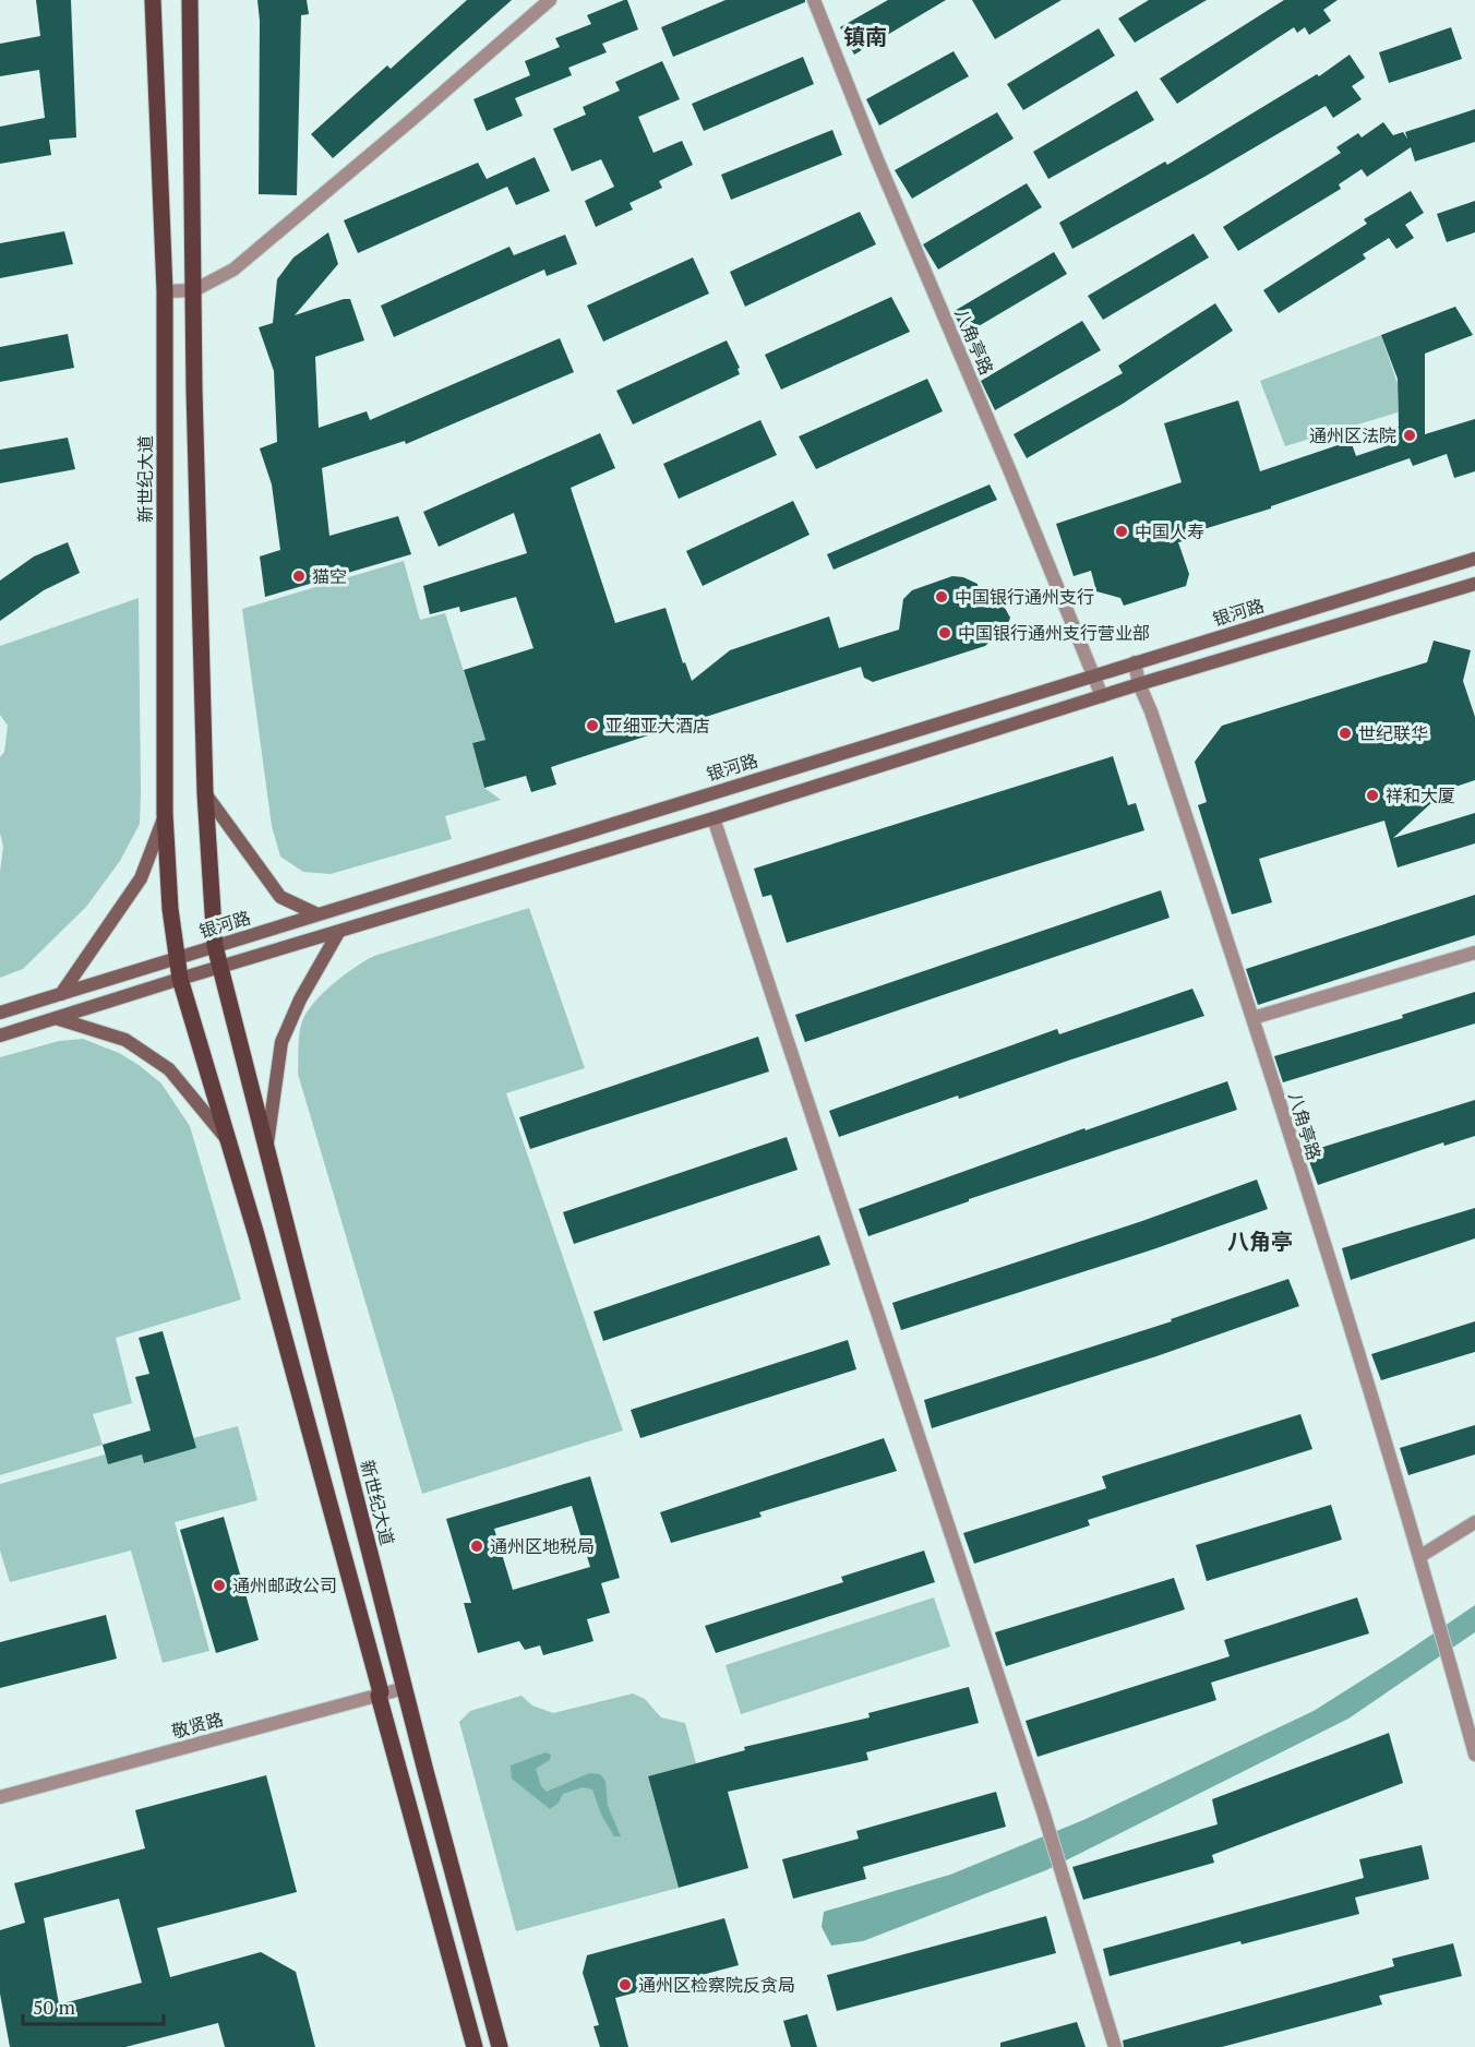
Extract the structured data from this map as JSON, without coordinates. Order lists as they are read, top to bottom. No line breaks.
{"streets":{"main road":["新世纪大道","银河路"],"street":["八角亭路","敬贤路"]},"crossings":[["八角亭路","银河路"],["新世纪大道","银河路"],["新世纪大道","敬贤路"]],"districts":["镇南","八角亭"],"places":["通州区法院","中国人寿","猫空","中国银行通州支行","中国银行通州支行营业部","亚细亚大酒店","世纪联华","祥和大厦","通州区地税局","通州邮政公司","通州区检察院反贪局"],"scale_bar":"50 m"}
